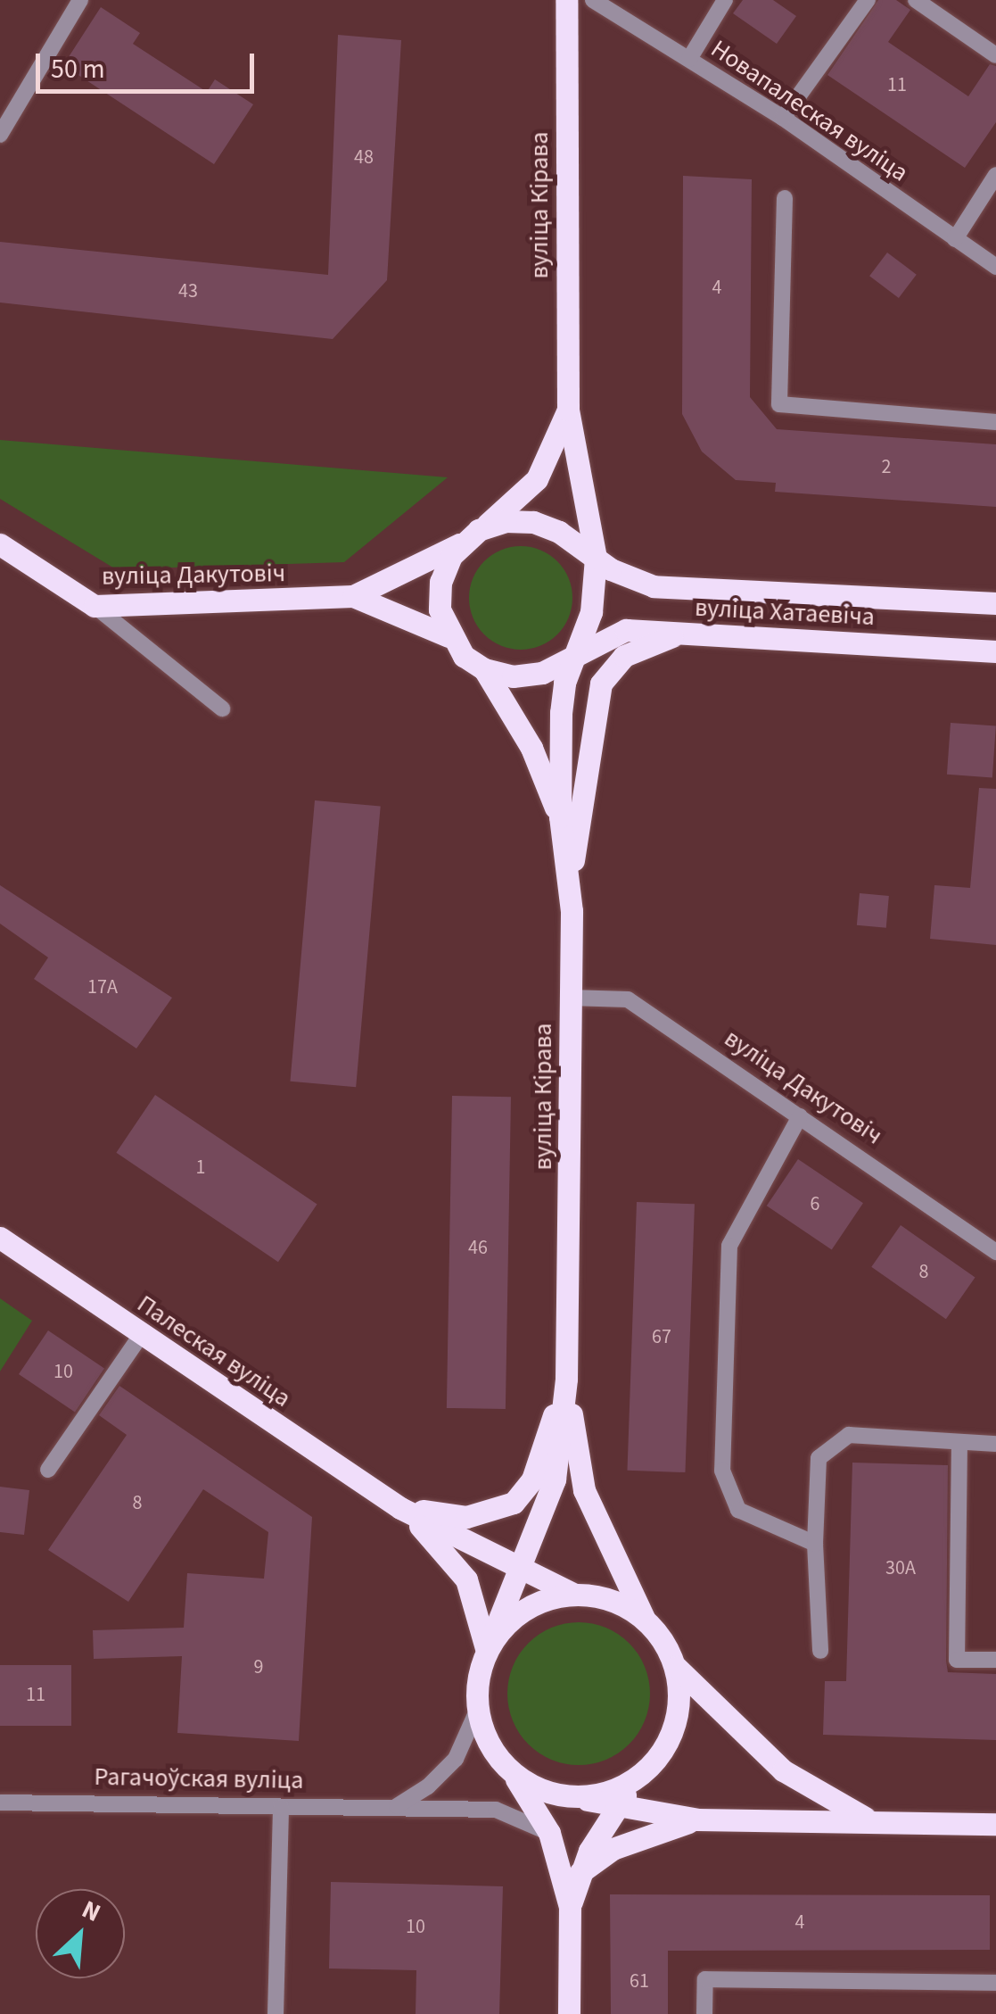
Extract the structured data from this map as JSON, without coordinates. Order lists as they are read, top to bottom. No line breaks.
{"streets":{"main road":["вуліца Кірава","вуліца Дакутовіч","вуліца Хатаевіча","Палеская вуліца"],"street":["Новапалеская вуліца","Рагачоўская вуліца"]},"crossings":[["вуліца Кірава","вуліца Дакутовіч"],["вуліца Кірава","вуліца Хатаевіча"],["вуліца Кірава","Палеская вуліца"],["вуліца Дакутовіч","вуліца Хатаевіча"]],"house_numbers":["11","48","4","43","2","17А","1","6","46","8","67","10","8","30А","9","11","4","10","61"],"scale_bar":"50 m","north":"top right"}
